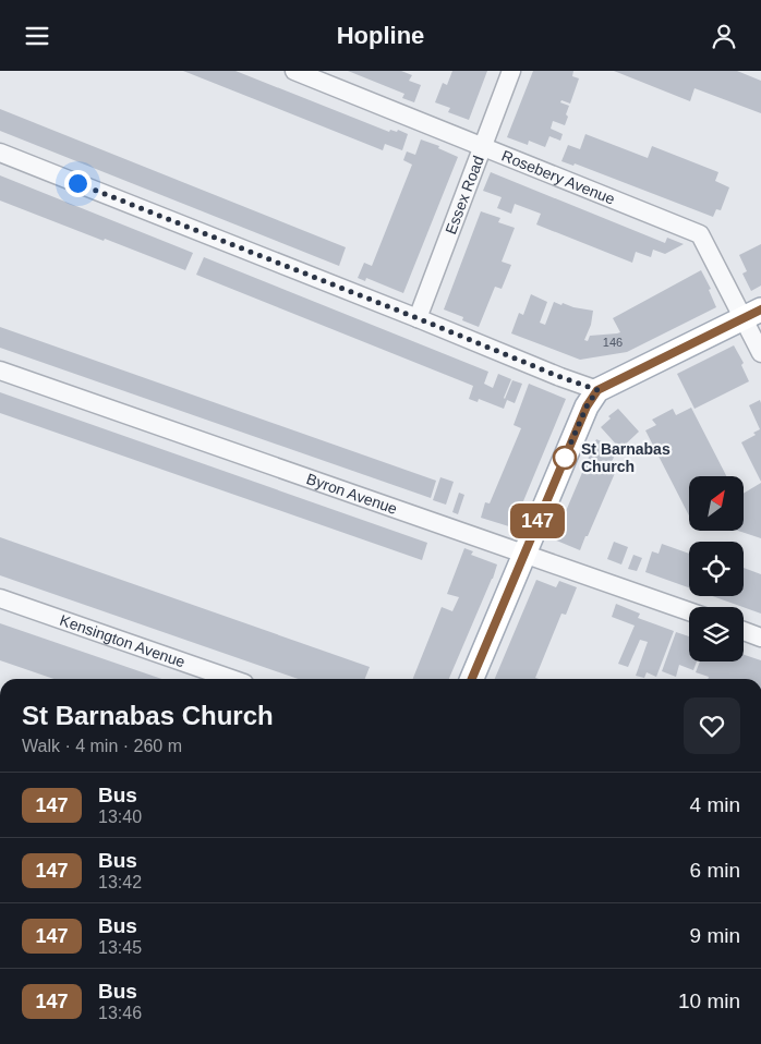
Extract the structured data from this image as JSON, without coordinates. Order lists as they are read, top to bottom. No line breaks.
{"streets":{"street":["Rosebery Avenue","Essex Road","Byron Avenue","Kensington Avenue"]},"crossings":[["Rosebery Avenue","Essex Road"]],"places":["St Barnabas Church"],"lines":["bus line 147"],"house_numbers":["146"],"north":"top right","page":{"header":"Hopline","on_map":"147","heading":["St Barnabas Church","Walk · 4 min · 260 m"],"list":[{"mark":"147","name":"Bus","note":"13:40","value":"4 min"},{"mark":"147","name":"Bus","note":"13:42","value":"6 min"},{"mark":"147","name":"Bus","note":"13:45","value":"9 min"},{"mark":"147","name":"Bus","note":"13:46","value":"10 min"}]}}
